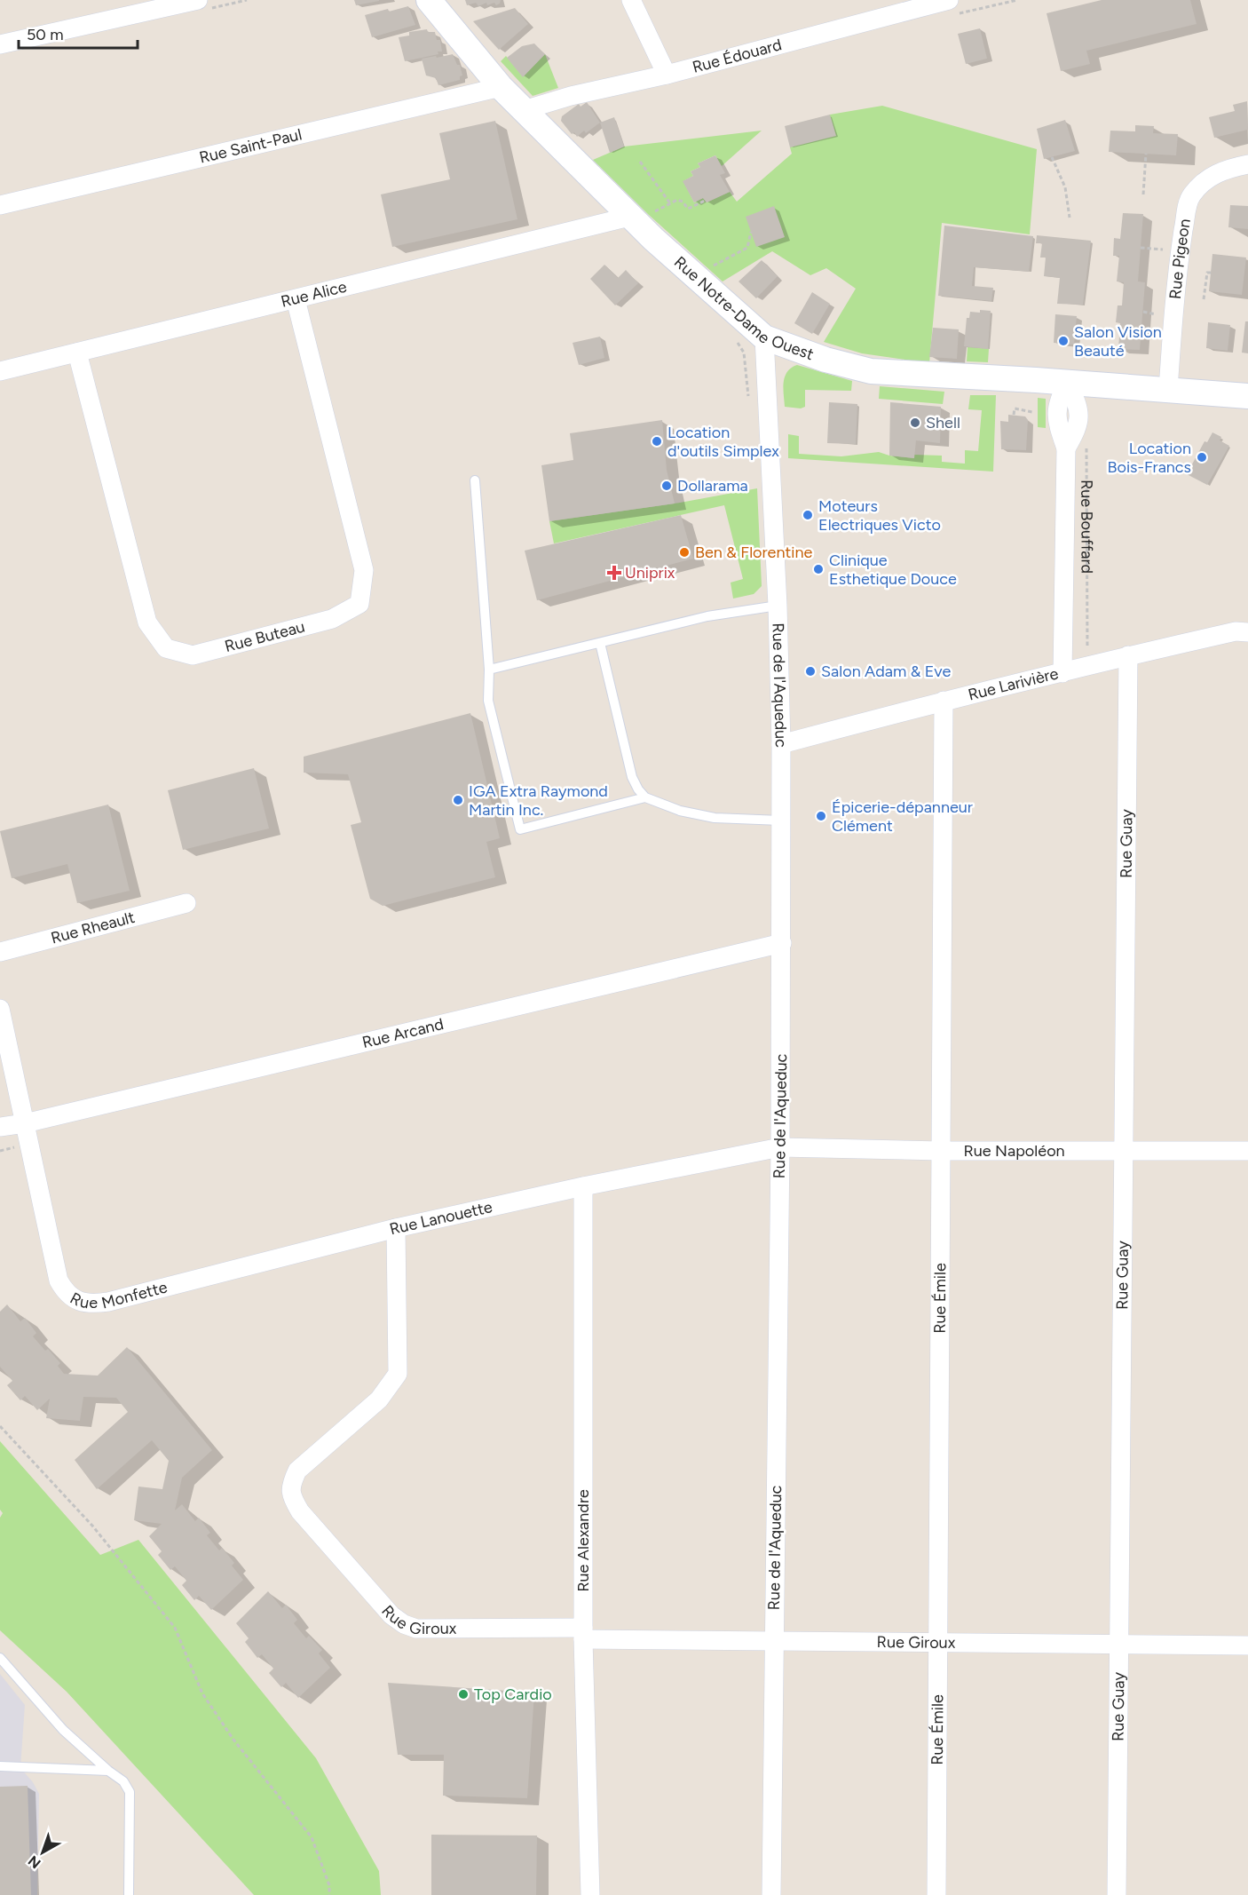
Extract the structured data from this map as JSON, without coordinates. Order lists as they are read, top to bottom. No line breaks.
{"streets":{"street":["Rue Édouard","Rue Saint-Paul","Rue Pigeon","Rue Alice","Rue Notre-Dame Ouest","Rue Bouffard","Rue Buteau","Rue de l'Aqueduc","Rue Larivière","Rue Guay","Rue Rheault","Rue Arcand","Rue Napoléon","Rue Lanouette","Rue Monfette","Rue Émile","Rue Alexandre","Rue Giroux"]},"crossings":[["Rue Édouard","Rue Notre-Dame Ouest"],["Rue Saint-Paul","Rue Notre-Dame Ouest"],["Rue Pigeon","Rue Notre-Dame Ouest"],["Rue Alice","Rue Notre-Dame Ouest"],["Rue Alice","Rue Buteau"],["Rue Notre-Dame Ouest","Rue Bouffard"],["Rue Notre-Dame Ouest","Rue de l'Aqueduc"],["Rue Bouffard","Rue Larivière"],["Rue de l'Aqueduc","Rue Larivière"],["Rue de l'Aqueduc","Rue Arcand"],["Rue de l'Aqueduc","Rue Napoléon"],["Rue de l'Aqueduc","Rue Lanouette"],["Rue de l'Aqueduc","Rue Giroux"],["Rue Larivière","Rue Guay"],["Rue Larivière","Rue Émile"],["Rue Guay","Rue Napoléon"],["Rue Guay","Rue Giroux"],["Rue Arcand","Rue Monfette"],["Rue Napoléon","Rue Lanouette"],["Rue Napoléon","Rue Émile"],["Rue Lanouette","Rue Monfette"],["Rue Lanouette","Rue Alexandre"],["Rue Lanouette","Rue Giroux"],["Rue Émile","Rue Giroux"],["Rue Alexandre","Rue Giroux"]],"places":{"other":["Salon Vision Beauté","Shell","Location d'outils Simplex","Location Bois-Francs","Dollarama","Moteurs Electriques Victo","Ben & Florentine","Clinique Esthetique Douce","Salon Adam & Eve","IGA Extra Raymond Martin Inc.","Épicerie-dépanneur Clément","Top Cardio"],"health":["Uniprix"]},"scale_bar":"50 m","north":"bottom left"}
